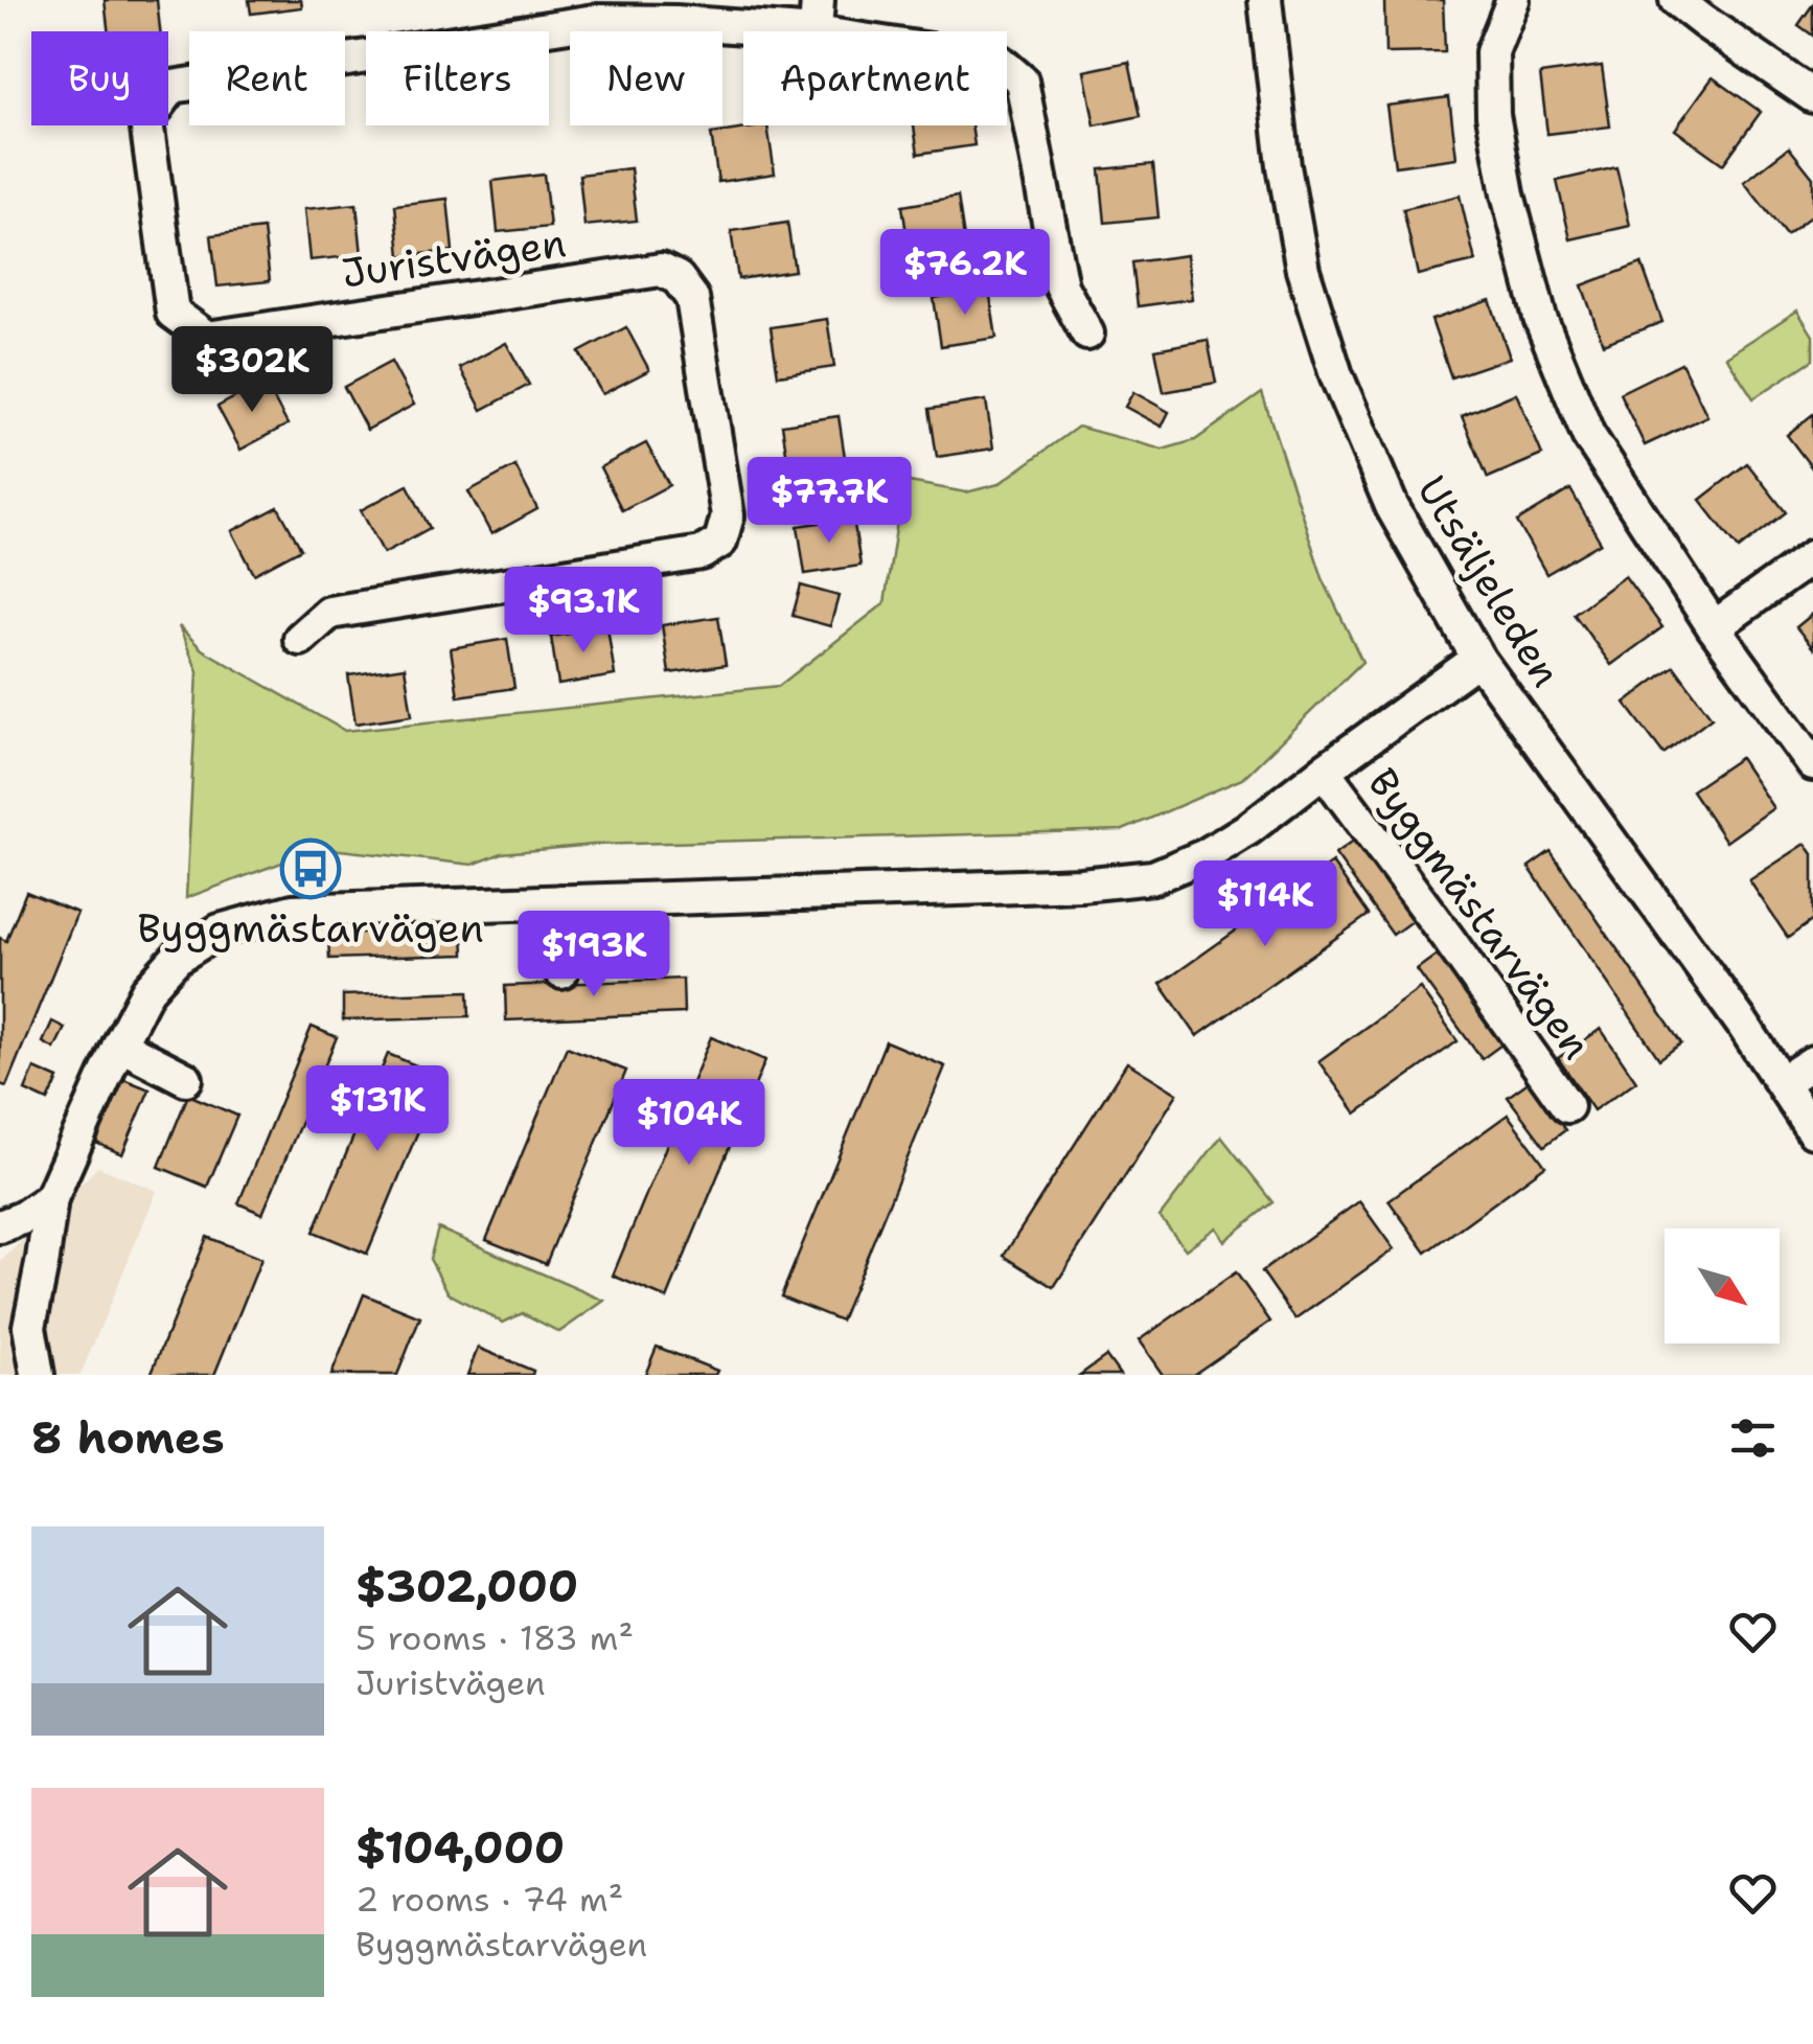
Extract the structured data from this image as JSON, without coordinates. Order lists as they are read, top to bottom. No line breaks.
{"streets":{"street":["Juristvägen","Utsäljeleden","Byggmästarvägen"]},"crossings":[["Utsäljeleden","Byggmästarvägen"]],"places":{"bus stop":["Byggmästarvägen"]},"north":"bottom right","page":{"chip":["Buy","Rent","Filters","New","Apartment"],"price":["$76.2K","$302K","$77.7K","$93.1K","$114K","$193K","$131K","$104K"],"heading":"8 homes","list":[{"name":"$302,000","note":"5 rooms · 183 m² · Juristvägen"},{"name":"$104,000","note":"2 rooms · 74 m² · Byggmästarvägen"}]}}
